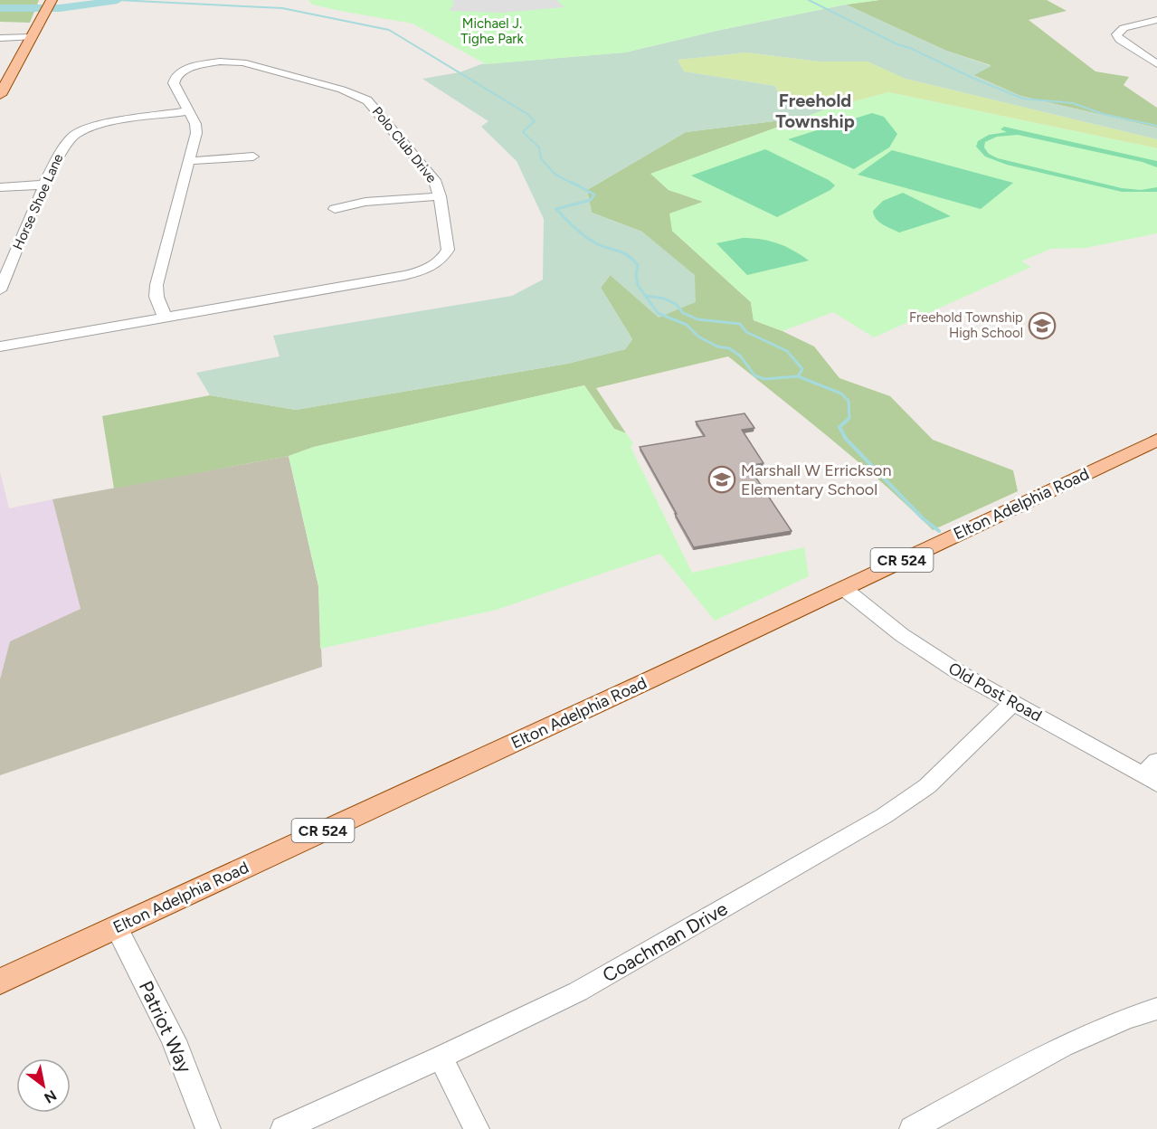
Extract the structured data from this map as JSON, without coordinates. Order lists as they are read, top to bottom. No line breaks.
{"streets":{"main road":["Elton Adelphia Road","CR 524"],"street":["Polo Club Drive","Horse Shoe Lane","Old Post Road","Coachman Drive","Patriot Way"]},"crossings":[["Polo Club Drive","Horse Shoe Lane"],["Elton Adelphia Road","Old Post Road"],["Elton Adelphia Road","Patriot Way"],["Old Post Road","Coachman Drive"]],"districts":["Freehold Township"],"parks":["Michael J. Tighe Park"],"places":{"school or university":["Freehold Township High School","Marshall W Errickson Elementary School"]},"north":"bottom right"}
